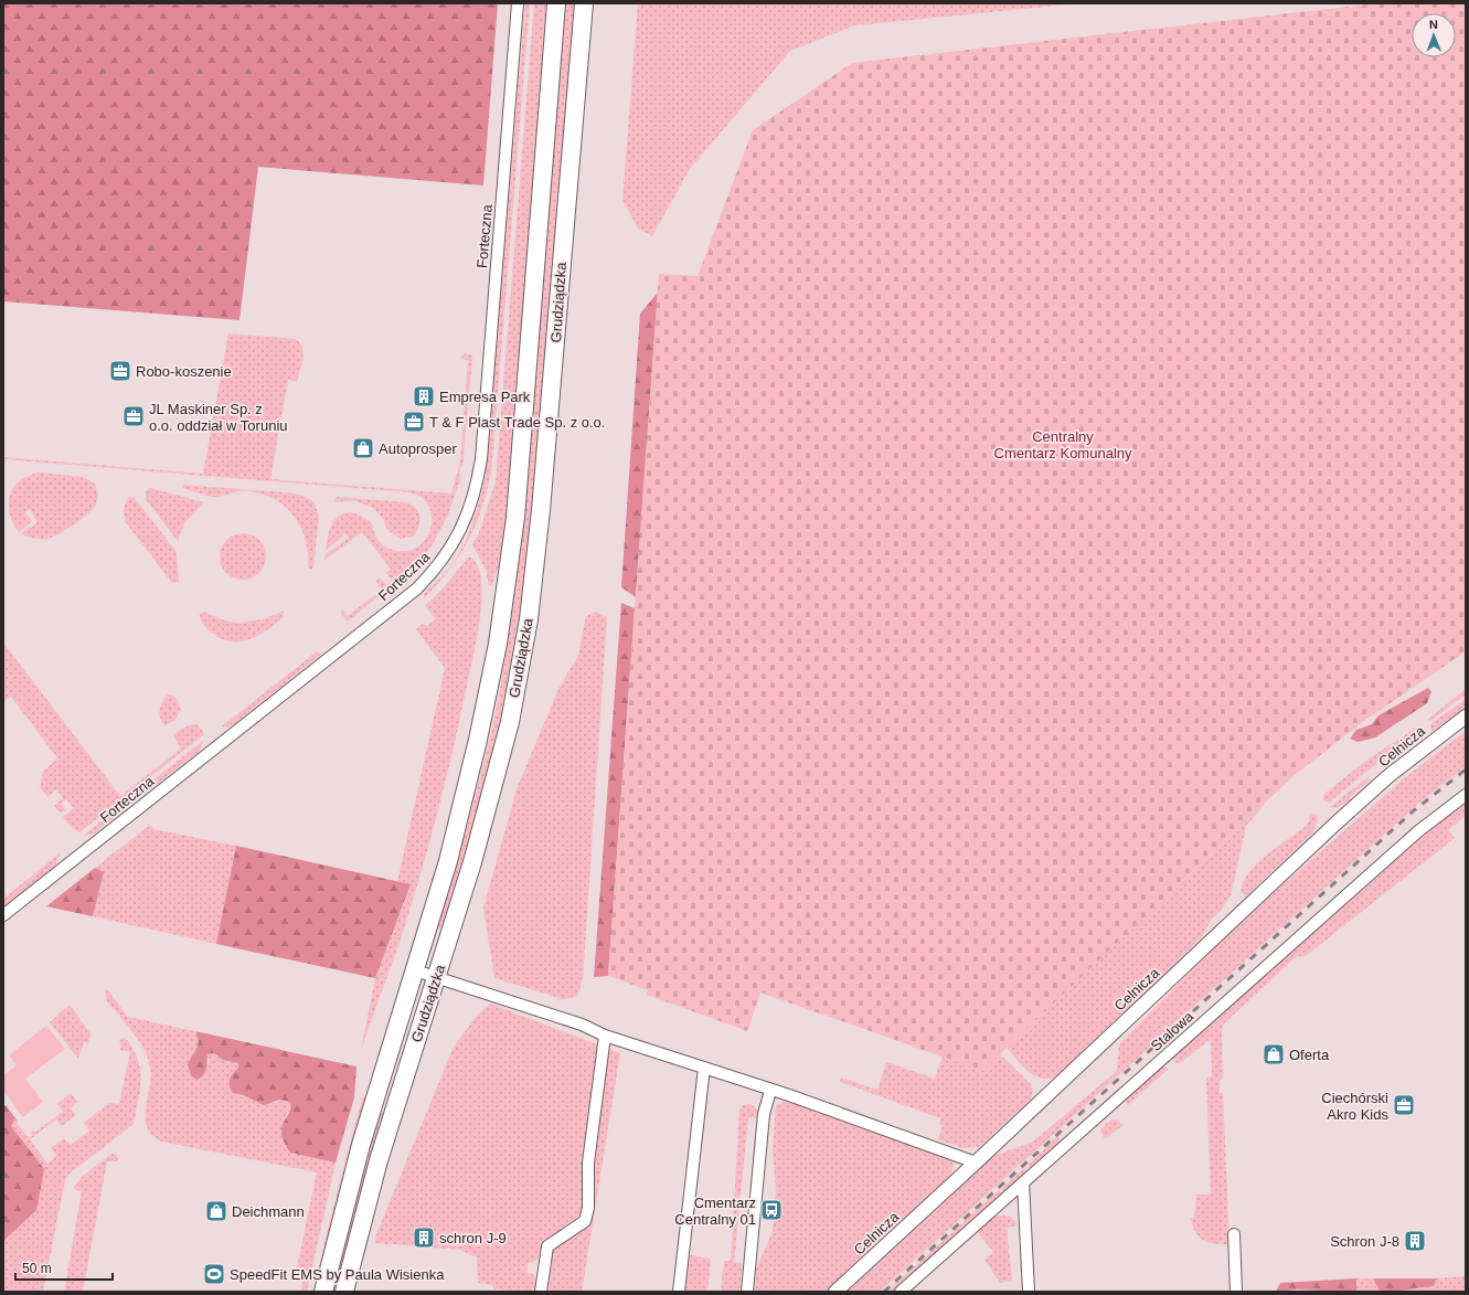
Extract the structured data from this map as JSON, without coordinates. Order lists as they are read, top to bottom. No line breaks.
{"streets":{"main road":["Grudziądzka"],"street":["Forteczna","Celnicza","Stalowa"]},"parks":["Centralny Cmentarz Komunalny"],"places":{"office":["Robo-koszenie","JL Maskiner Sp. z o.o. oddział w Toruniu","T & F Plast Trade Sp. z o.o.","Ciechórski Akro Kids"],"building":["Empresa Park","schron J-9","Schron J-8"],"shop":["Autoprosper","Oferta","Deichmann"],"bus stop":["Cmentarz Centralny 01"],"sports":["SpeedFit EMS by Paula Wisienka"]},"scale_bar":"50 m","north":"top"}
